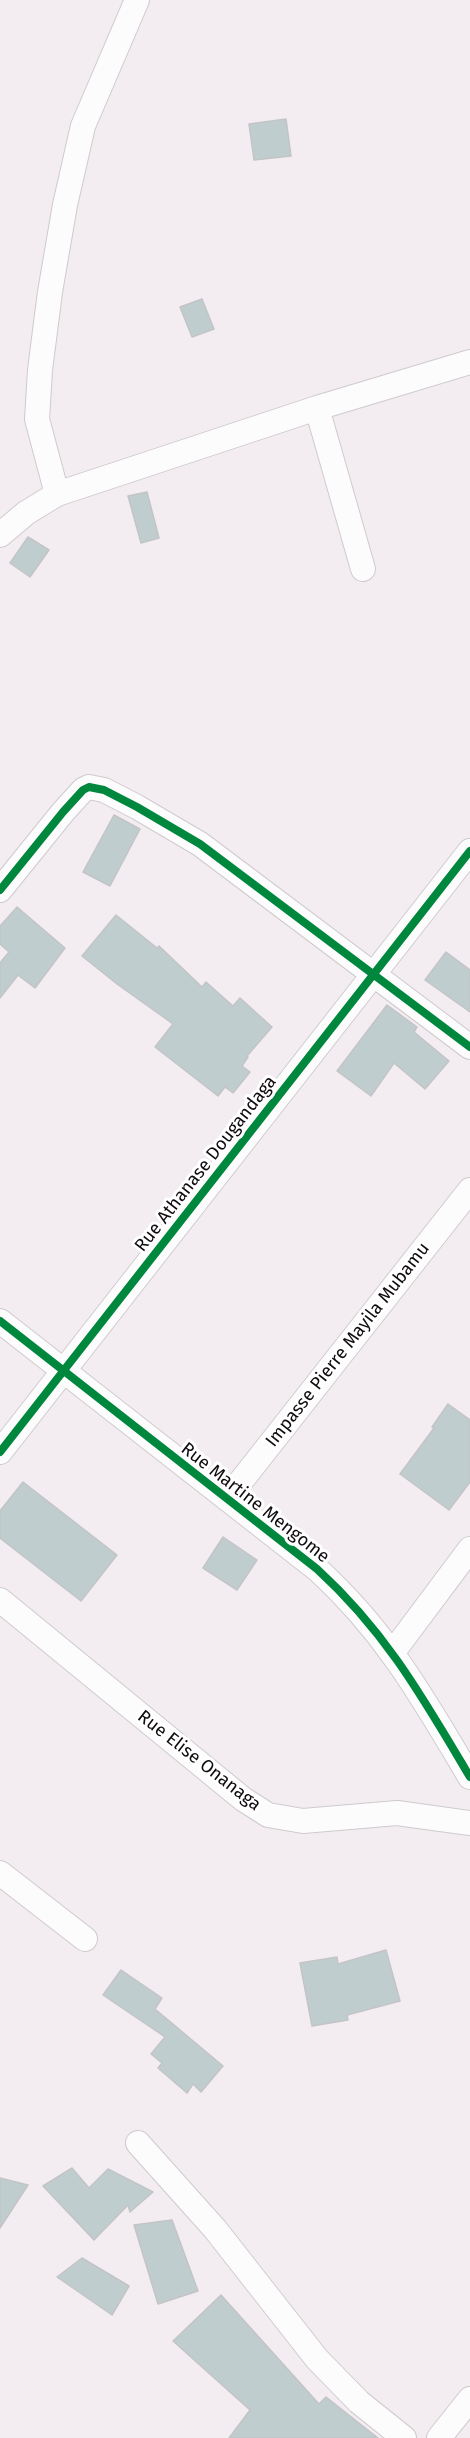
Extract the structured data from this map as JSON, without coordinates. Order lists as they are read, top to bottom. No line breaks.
{"streets":{"street":["Rue Athanase Dougandaga","Impasse Pierre Mayila Mubamu","Rue Martine Mengome","Rue Elise Onanaga"]},"crossings":[["Rue Athanase Dougandaga","Rue Martine Mengome"],["Impasse Pierre Mayila Mubamu","Rue Martine Mengome"]]}
